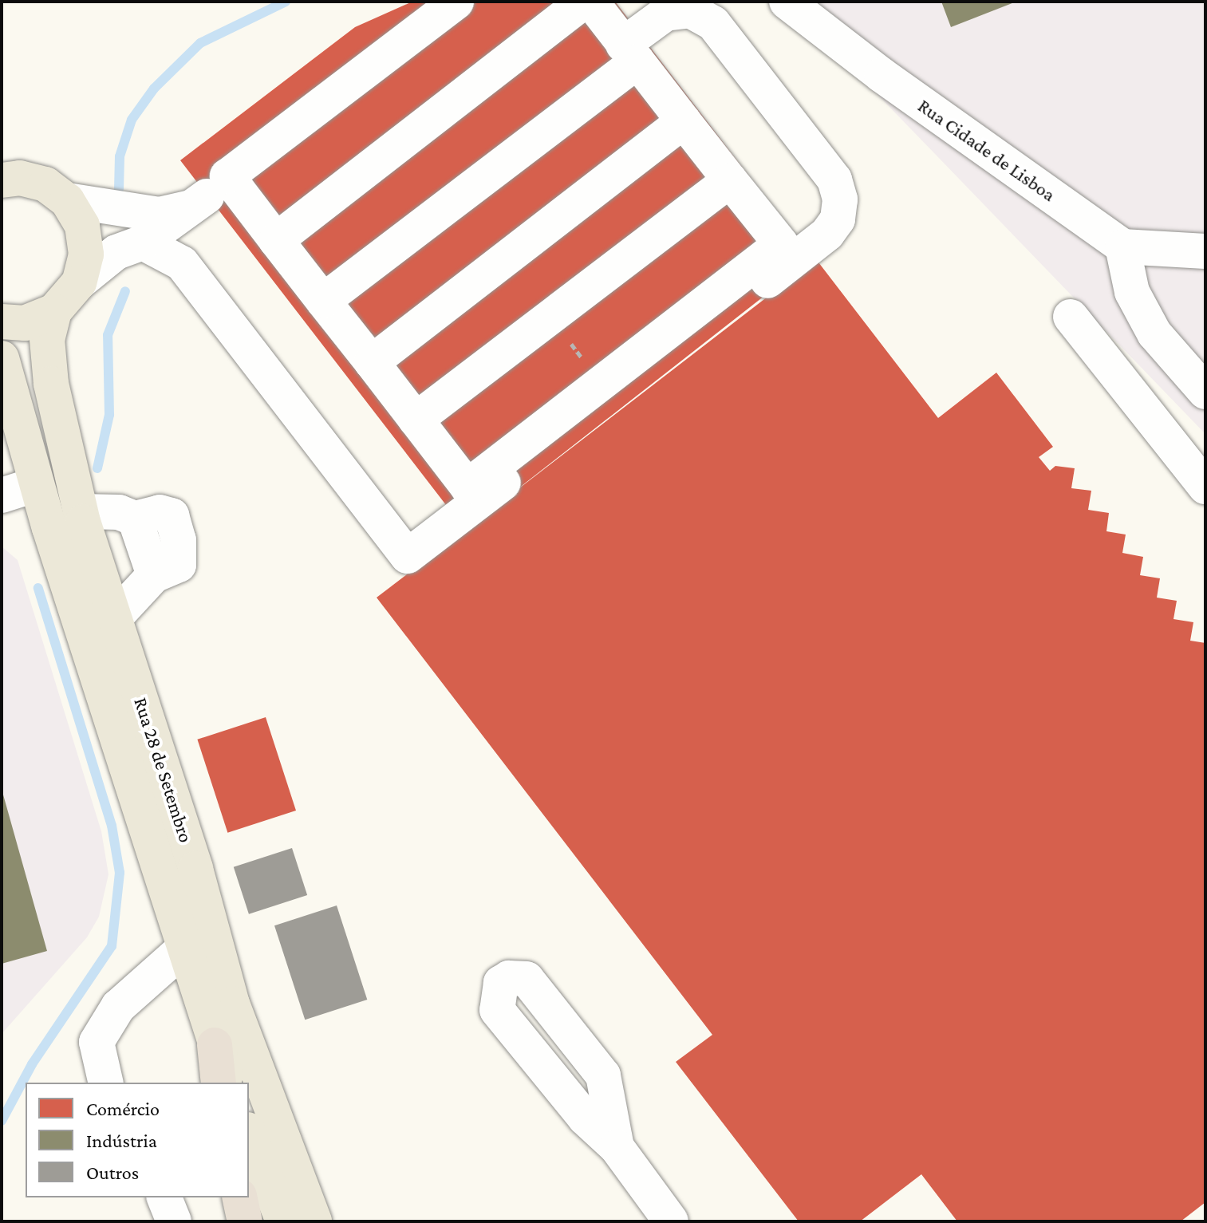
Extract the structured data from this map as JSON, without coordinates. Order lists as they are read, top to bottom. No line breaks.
{"streets":{"main road":["Rua 28 de Setembro"],"street":["Rua Cidade de Lisboa"]},"legend":["Comércio","Indústria","Outros"]}
